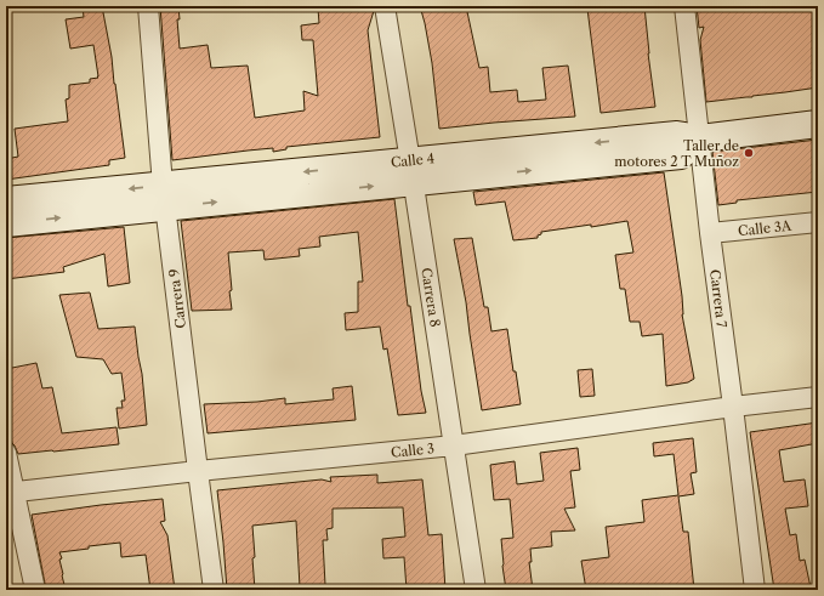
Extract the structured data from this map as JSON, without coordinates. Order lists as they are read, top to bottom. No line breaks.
{"streets":{"street":["Calle 3A","Carrera 8","Carrera 9","Carrera 7","Calle 3"]},"crossings":[["Calle 3A","Carrera 7"],["Carrera 8","Calle 3"],["Carrera 9","Calle 3"],["Carrera 7","Calle 3"]],"places":["Taller de motores 2 T Muñoz"]}
